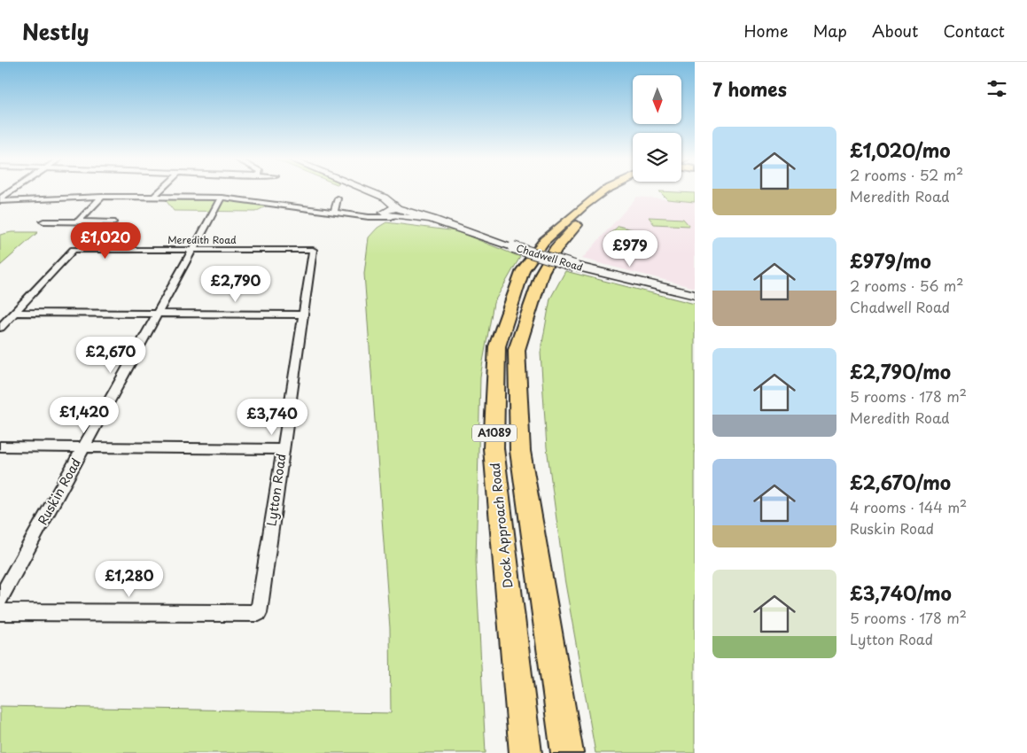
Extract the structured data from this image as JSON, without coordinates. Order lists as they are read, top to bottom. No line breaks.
{"streets":{"main road":["Chadwell Road","A1089","Dock Approach Road"],"street":["Meredith Road","Lytton Road","Ruskin Road"]},"crossings":[["Meredith Road","Lytton Road"],["Meredith Road","Ruskin Road"]],"north":"bottom","page":{"header":"Nestly","nav":["Home","Map","About","Contact"],"heading":"7 homes","list":[{"name":"£1,020/mo","note":"2 rooms · 52 m² · Meredith Road"},{"name":"£979/mo","note":"2 rooms · 56 m² · Chadwell Road"},{"name":"£2,790/mo","note":"5 rooms · 178 m² · Meredith Road"},{"name":"£2,670/mo","note":"4 rooms · 144 m² · Ruskin Road"},{"name":"£3,740/mo","note":"5 rooms · 178 m² · Lytton Road"}],"price":["£1,020","£979","£2,790","£2,670","£1,420","£3,740","£1,280"]}}
